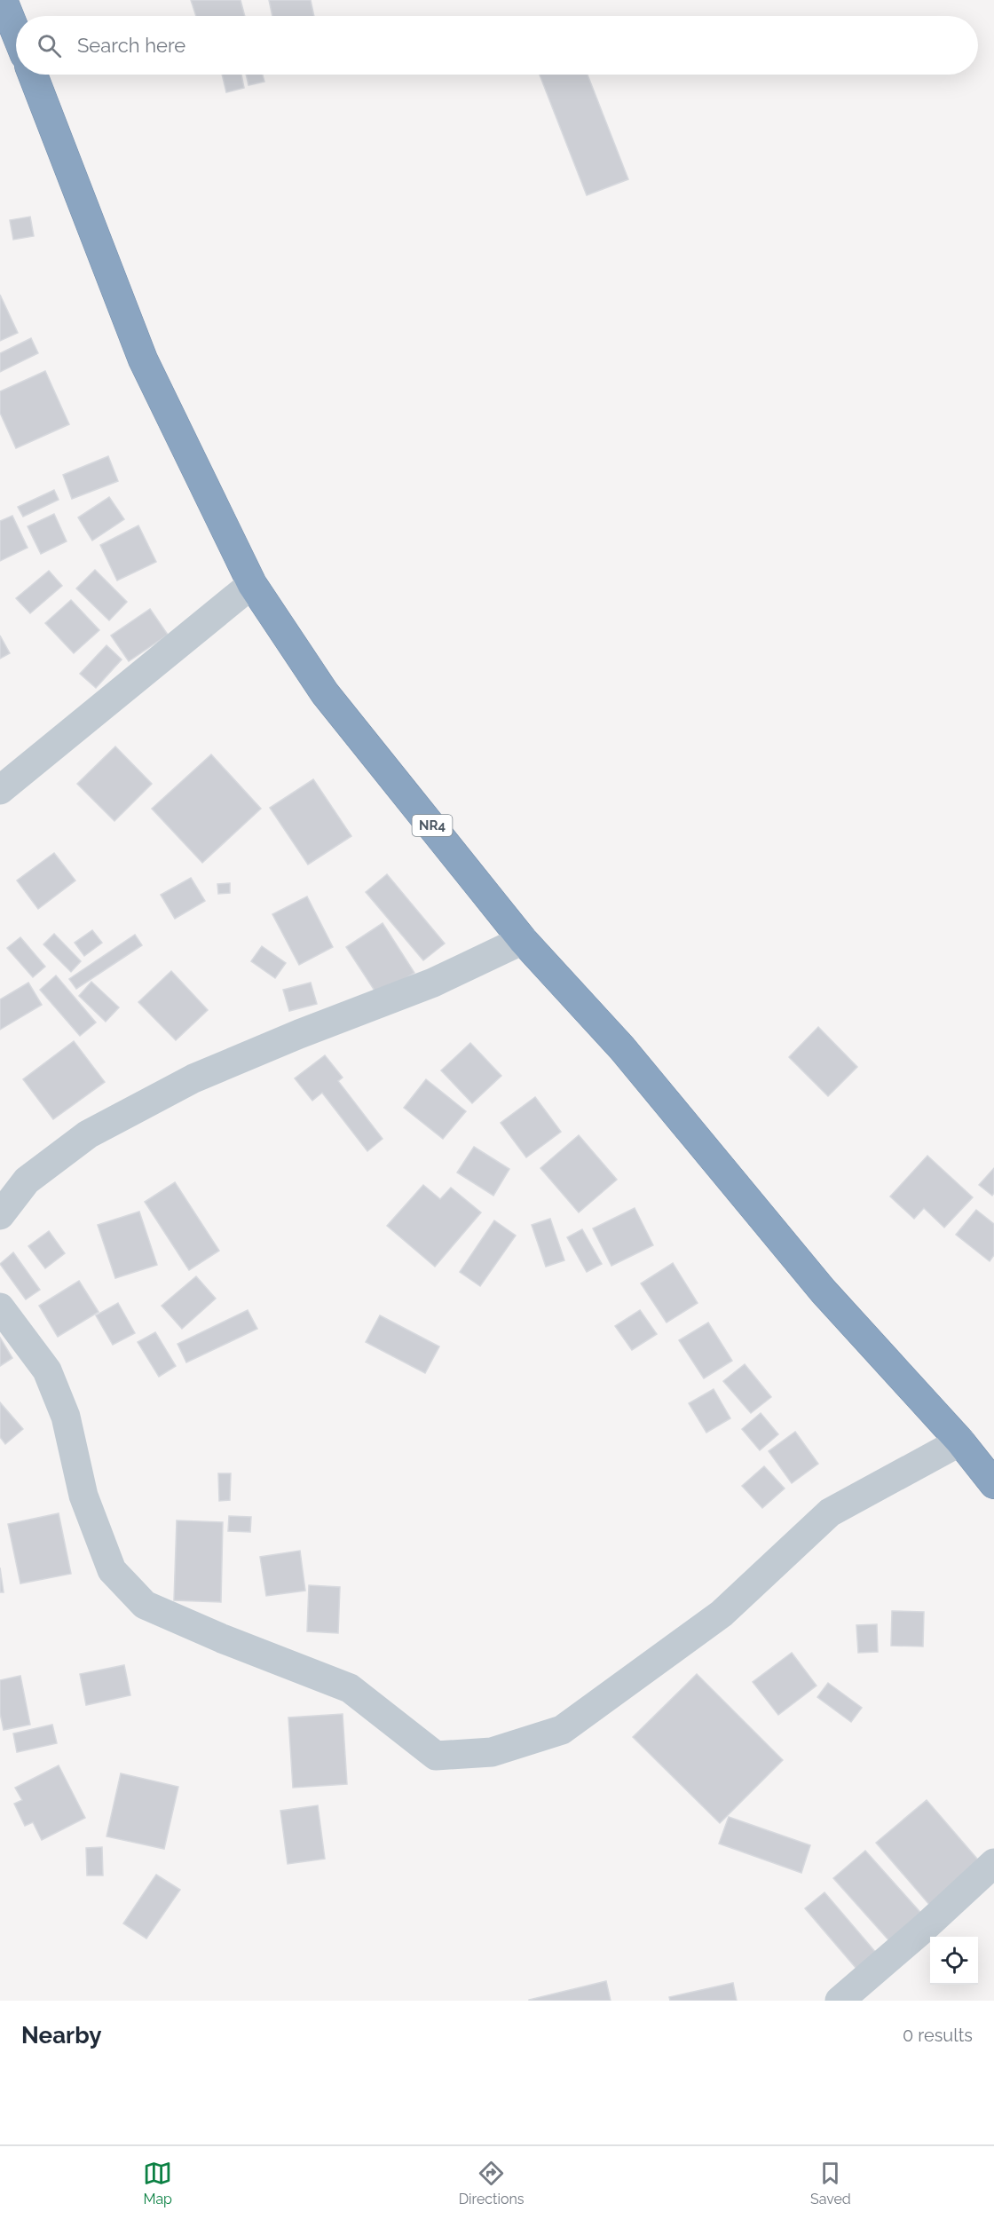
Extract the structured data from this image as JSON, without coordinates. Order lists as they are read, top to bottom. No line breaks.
{"streets":{"highway":["NR4"]},"page":{"search":"Search here","heading":["Nearby","0 results"],"nav":["Map","Directions","Saved"]}}
